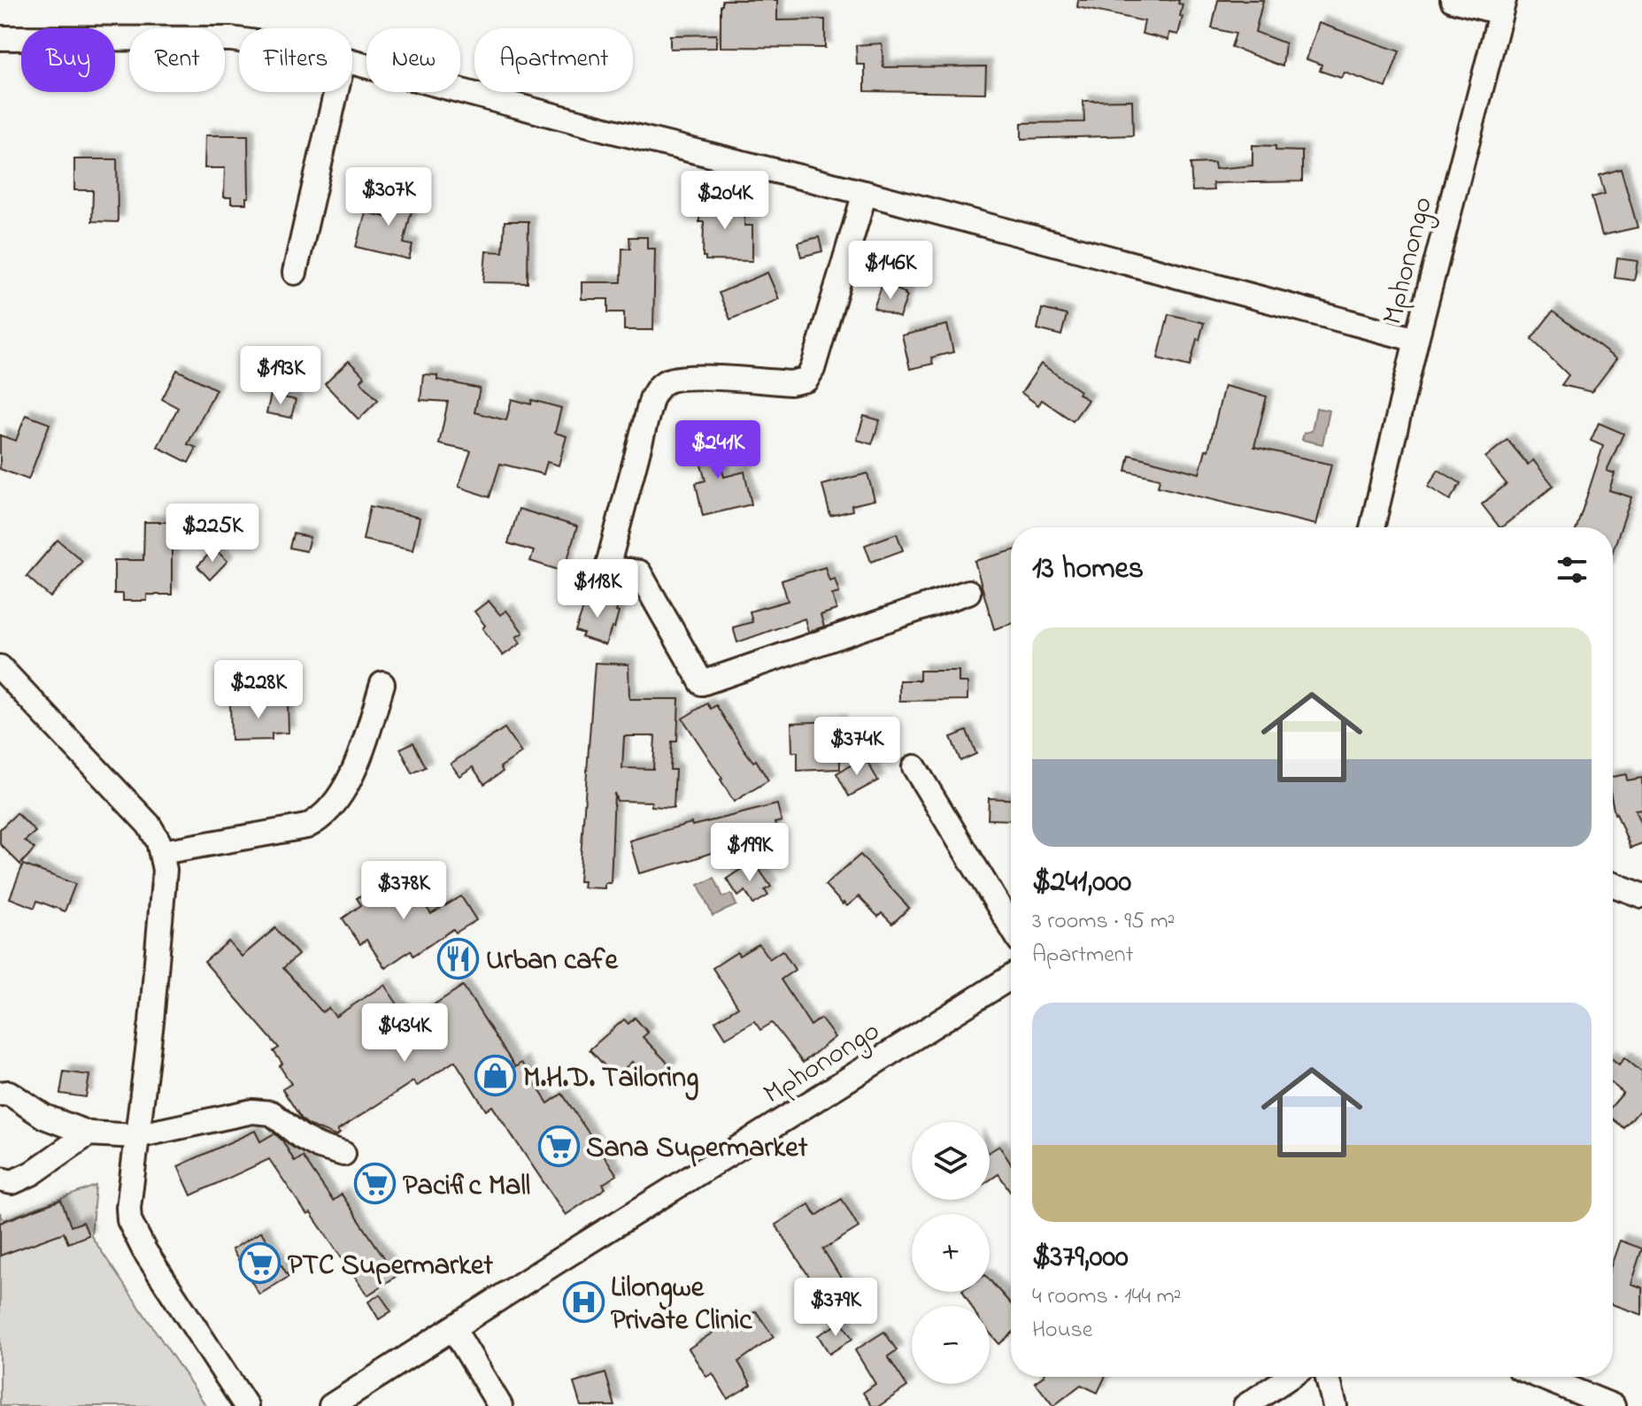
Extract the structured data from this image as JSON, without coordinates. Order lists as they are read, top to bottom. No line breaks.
{"streets":{"street":["Mphonongo"]},"places":{"restaurant":["Urban cafe"],"shop":["M.H.D. Tailoring"],"supermarket":["Sana Supermarket","Pacific Mall","PTC Supermarket"],"hospital":["Lilongwe Private Clinic"]},"page":{"chip":["Buy","Rent","Filters","New","Apartment"],"price":["$307K","$204K","$146K","$193K","$241K","$225K","$118K","$228K","$374K","$199K","$378K","$434K","$379K"],"heading":"13 homes","list":[{"name":"$241,000","note":"3 rooms · 95 m² · Apartment"},{"name":"$379,000","note":"4 rooms · 144 m² · House"}],"map_buttons":["+","−"]}}
